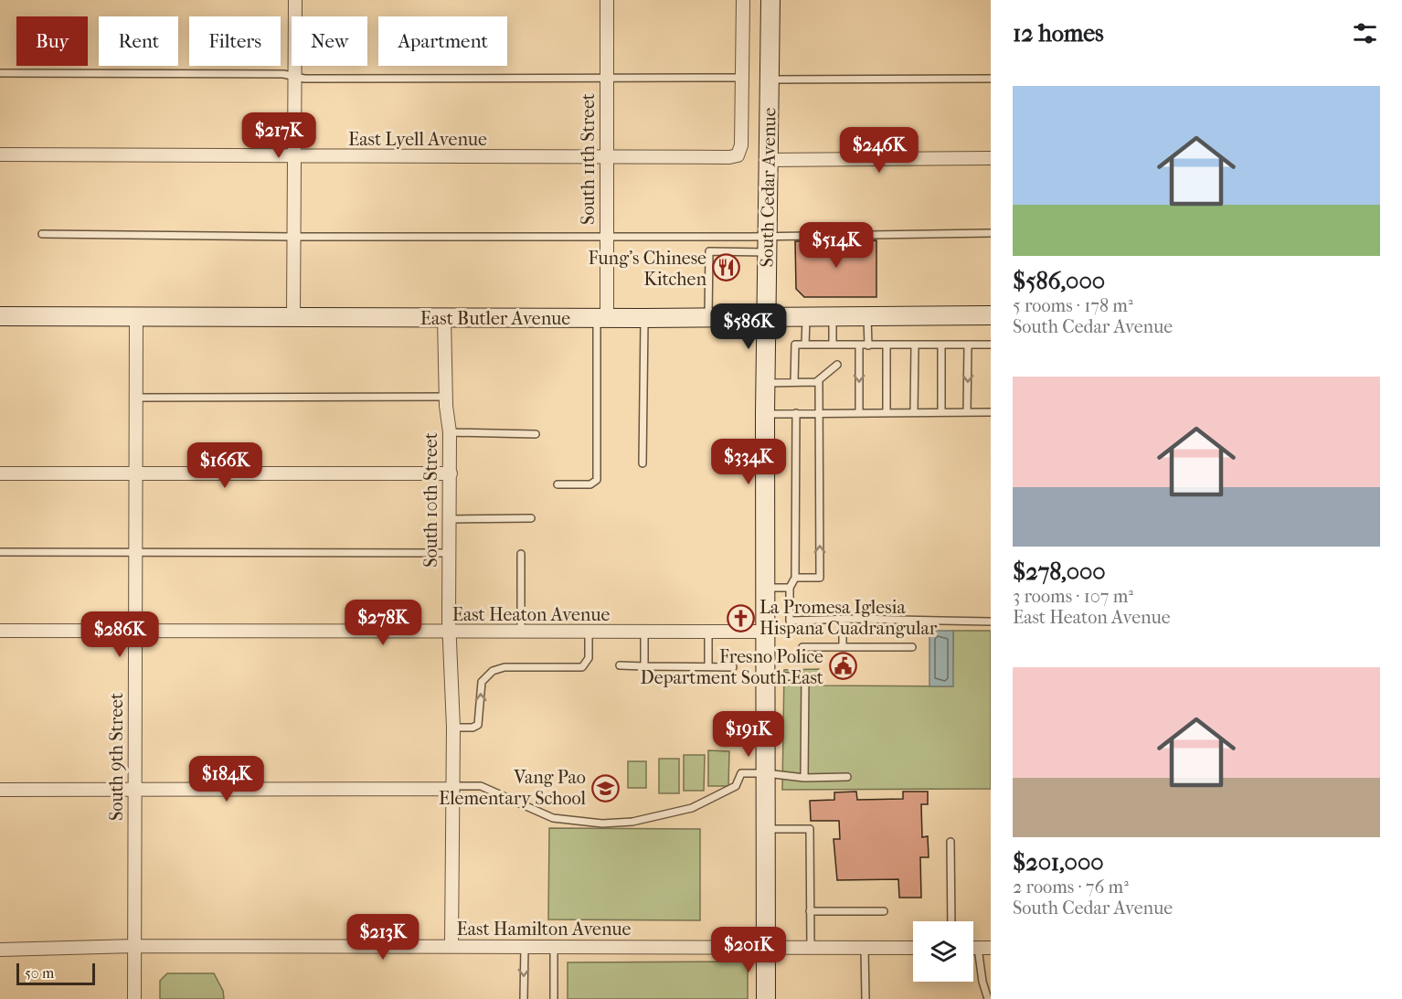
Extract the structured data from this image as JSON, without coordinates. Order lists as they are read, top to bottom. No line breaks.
{"streets":{"main road":["South Cedar Avenue","East Butler Avenue"],"street":["East Lyell Avenue","South 11th Street","South 10th Street","East Heaton Avenue","South 9th Street","East Hamilton Avenue"]},"crossings":[["East Lyell Avenue","South 11th Street"],["South 11th Street","East Butler Avenue"],["South Cedar Avenue","East Butler Avenue"],["South Cedar Avenue","East Heaton Avenue"],["South Cedar Avenue","East Hamilton Avenue"],["East Butler Avenue","South 10th Street"],["East Butler Avenue","South 9th Street"],["South 10th Street","East Heaton Avenue"],["South 10th Street","East Hamilton Avenue"],["East Heaton Avenue","South 9th Street"],["South 9th Street","East Hamilton Avenue"]],"places":{"restaurant":["Fung's Chinese Kitchen"],"church":["La Promesa Iglesia Hispana Cuadrangular"],"public building":["Fresno Police Department South East"],"school or university":["Vang Pao Elementary School"]},"scale_bar":"50 m","page":{"heading":"12 homes","chip":["Buy","Rent","Filters","New","Apartment"],"list":[{"name":"$586,000","note":"5 rooms · 178 m² · South Cedar Avenue"},{"name":"$278,000","note":"3 rooms · 107 m² · East Heaton Avenue"},{"name":"$201,000","note":"2 rooms · 76 m² · South Cedar Avenue"}],"price":["$217K","$246K","$514K","$586K","$334K","$166K","$278K","$286K","$191K","$184K","$213K","$201K"],"scale":"50 m"}}
